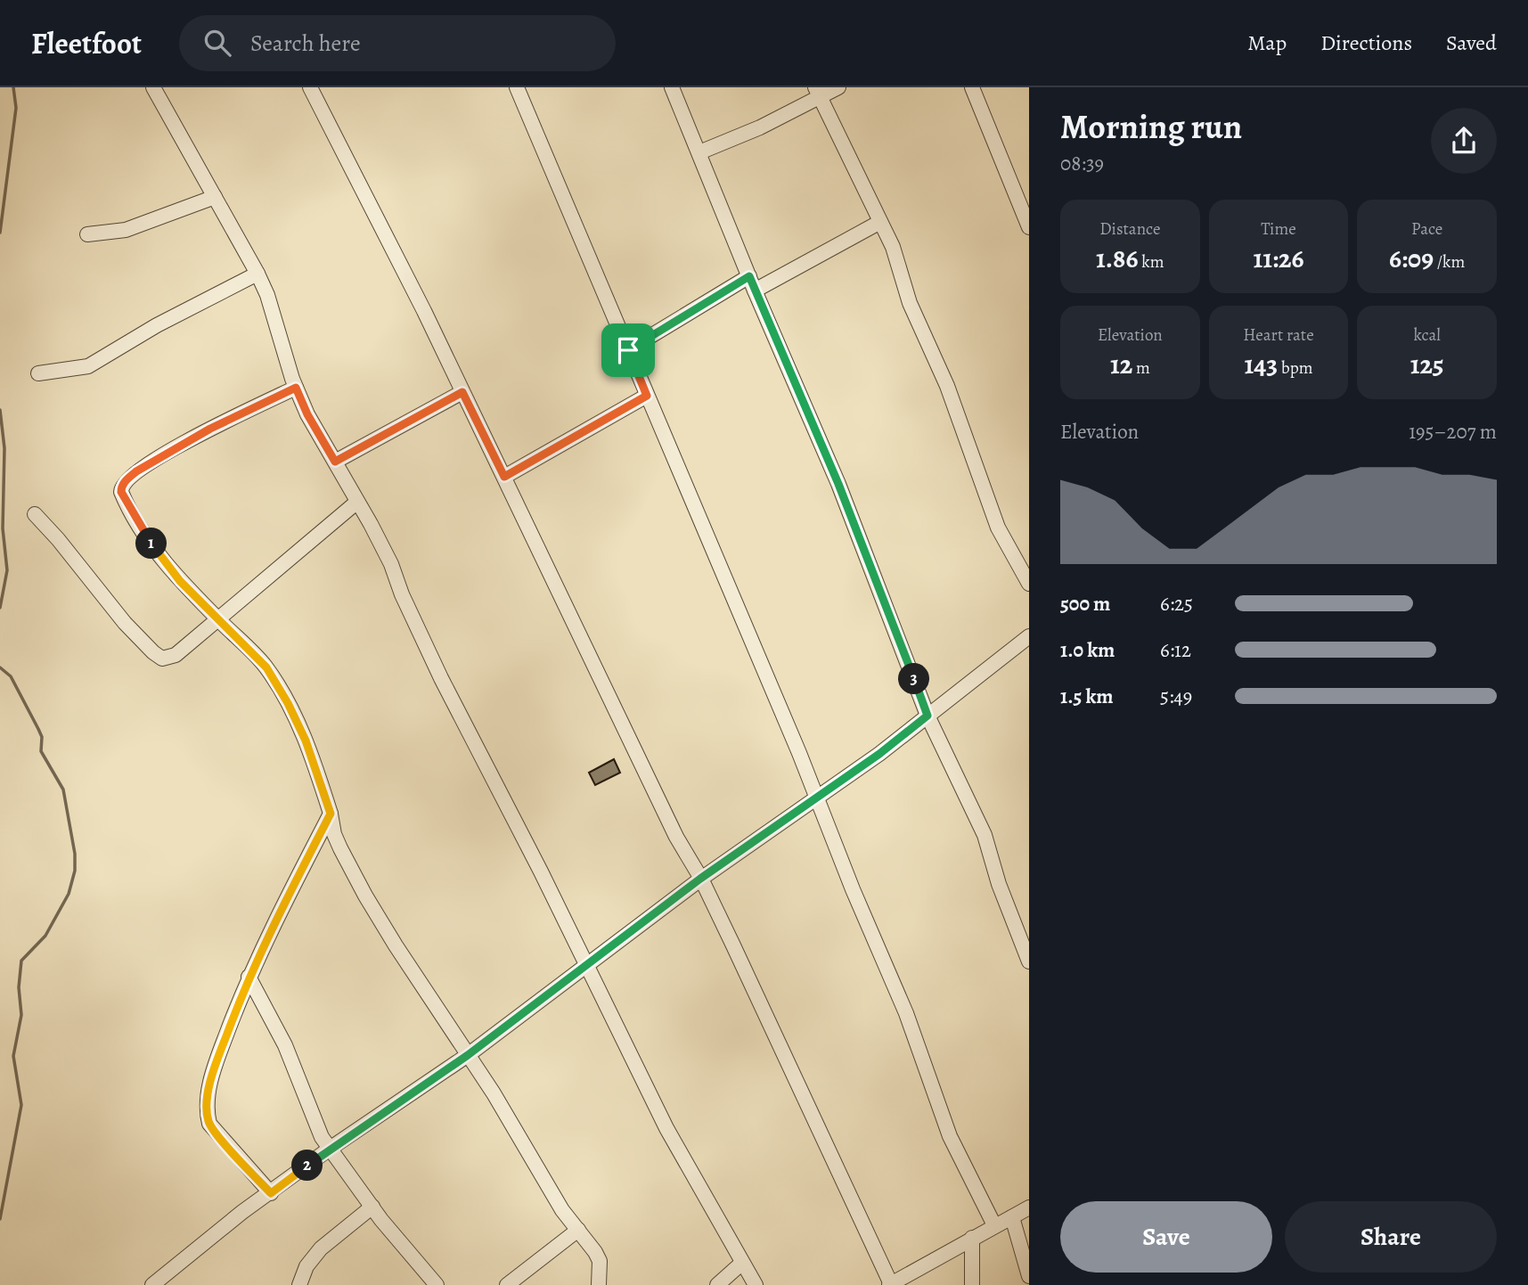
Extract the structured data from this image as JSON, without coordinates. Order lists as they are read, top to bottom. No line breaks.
{"page":{"header":"Fleetfoot","search":"Search here","nav":["Map","Directions","Saved"],"heading":["Morning run","08:39"],"stats":[["Distance","1.86 km"],["Time","11:26"],["Pace","6:09 /km"],["Elevation","12 m"],["Heart rate","143 bpm"],["kcal","125"]],"chart":["Elevation","195–207 m"],"pins":["1","3","2"],"list":[{"name":"500 m","note":"6:25"},{"name":"1.0 km","note":"6:12"},{"name":"1.5 km","note":"5:49"}],"buttons":["Save","Share"]}}
